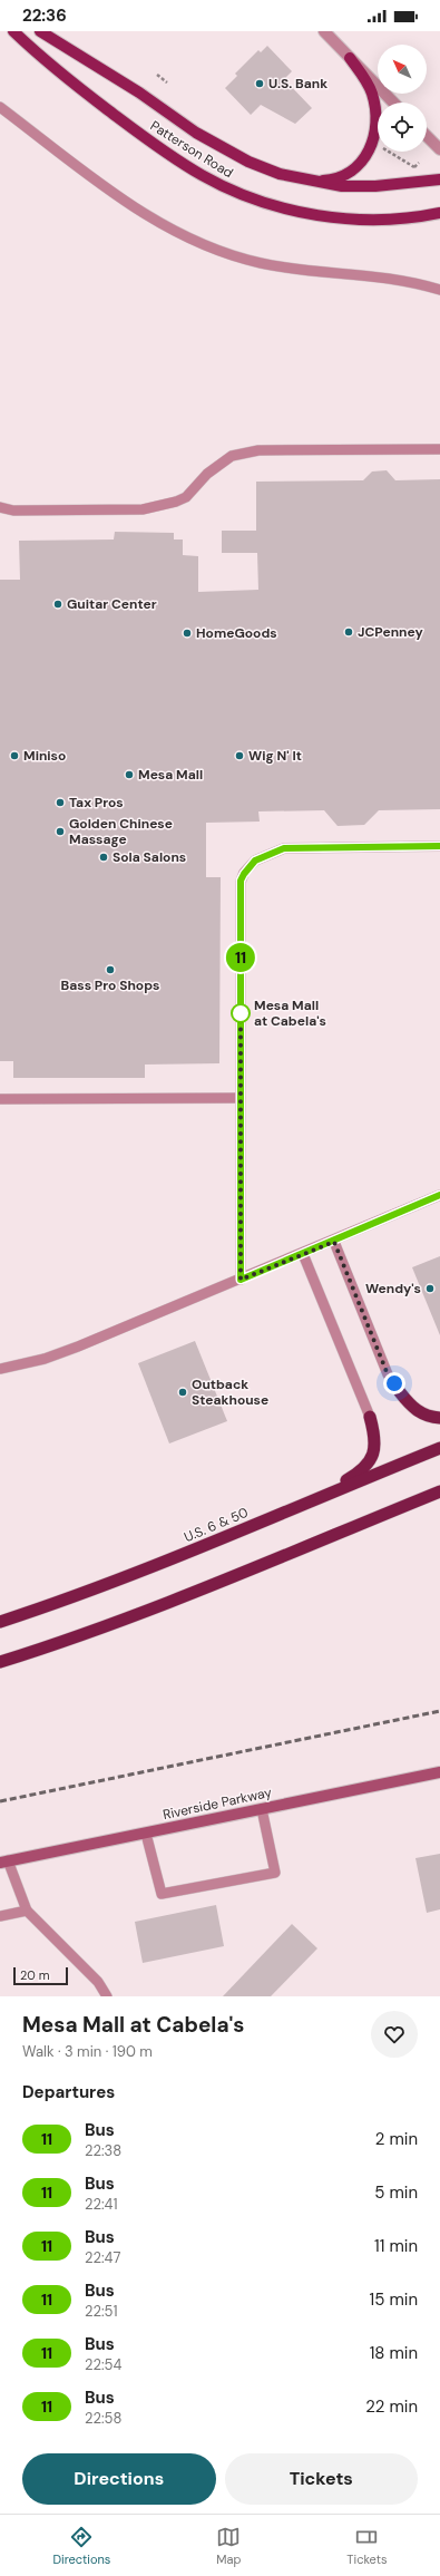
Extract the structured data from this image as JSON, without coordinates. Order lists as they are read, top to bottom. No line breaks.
{"streets":{"highway":["U.S. 6 & 50"],"main road":["Patterson Road","Riverside Parkway"]},"places":["U.S. Bank","Guitar Center","JCPenney","HomeGoods","Miniso","Wig N' It","Mesa Mall","Tax Pros","Golden Chinese Massage","Sola Salons","Bass Pro Shops","Mesa Mall at Cabela's","Wendy's","Outback Steakhouse"],"lines":["bus line 11"],"scale_bar":"20 m","north":"top left","page":{"status":"22:36","on_map":"11","scale":"20 m","heading":[["Mesa Mall at Cabela's","Walk · 3 min · 190 m"],"Departures"],"list":[{"mark":"11","name":"Bus","note":"22:38","value":"2 min"},{"mark":"11","name":"Bus","note":"22:41","value":"5 min"},{"mark":"11","name":"Bus","note":"22:47","value":"11 min"},{"mark":"11","name":"Bus","note":"22:51","value":"15 min"},{"mark":"11","name":"Bus","note":"22:54","value":"18 min"},{"mark":"11","name":"Bus","note":"22:58","value":"22 min"}],"buttons":["Directions","Tickets"],"tabs":["Directions","Map","Tickets"]}}
